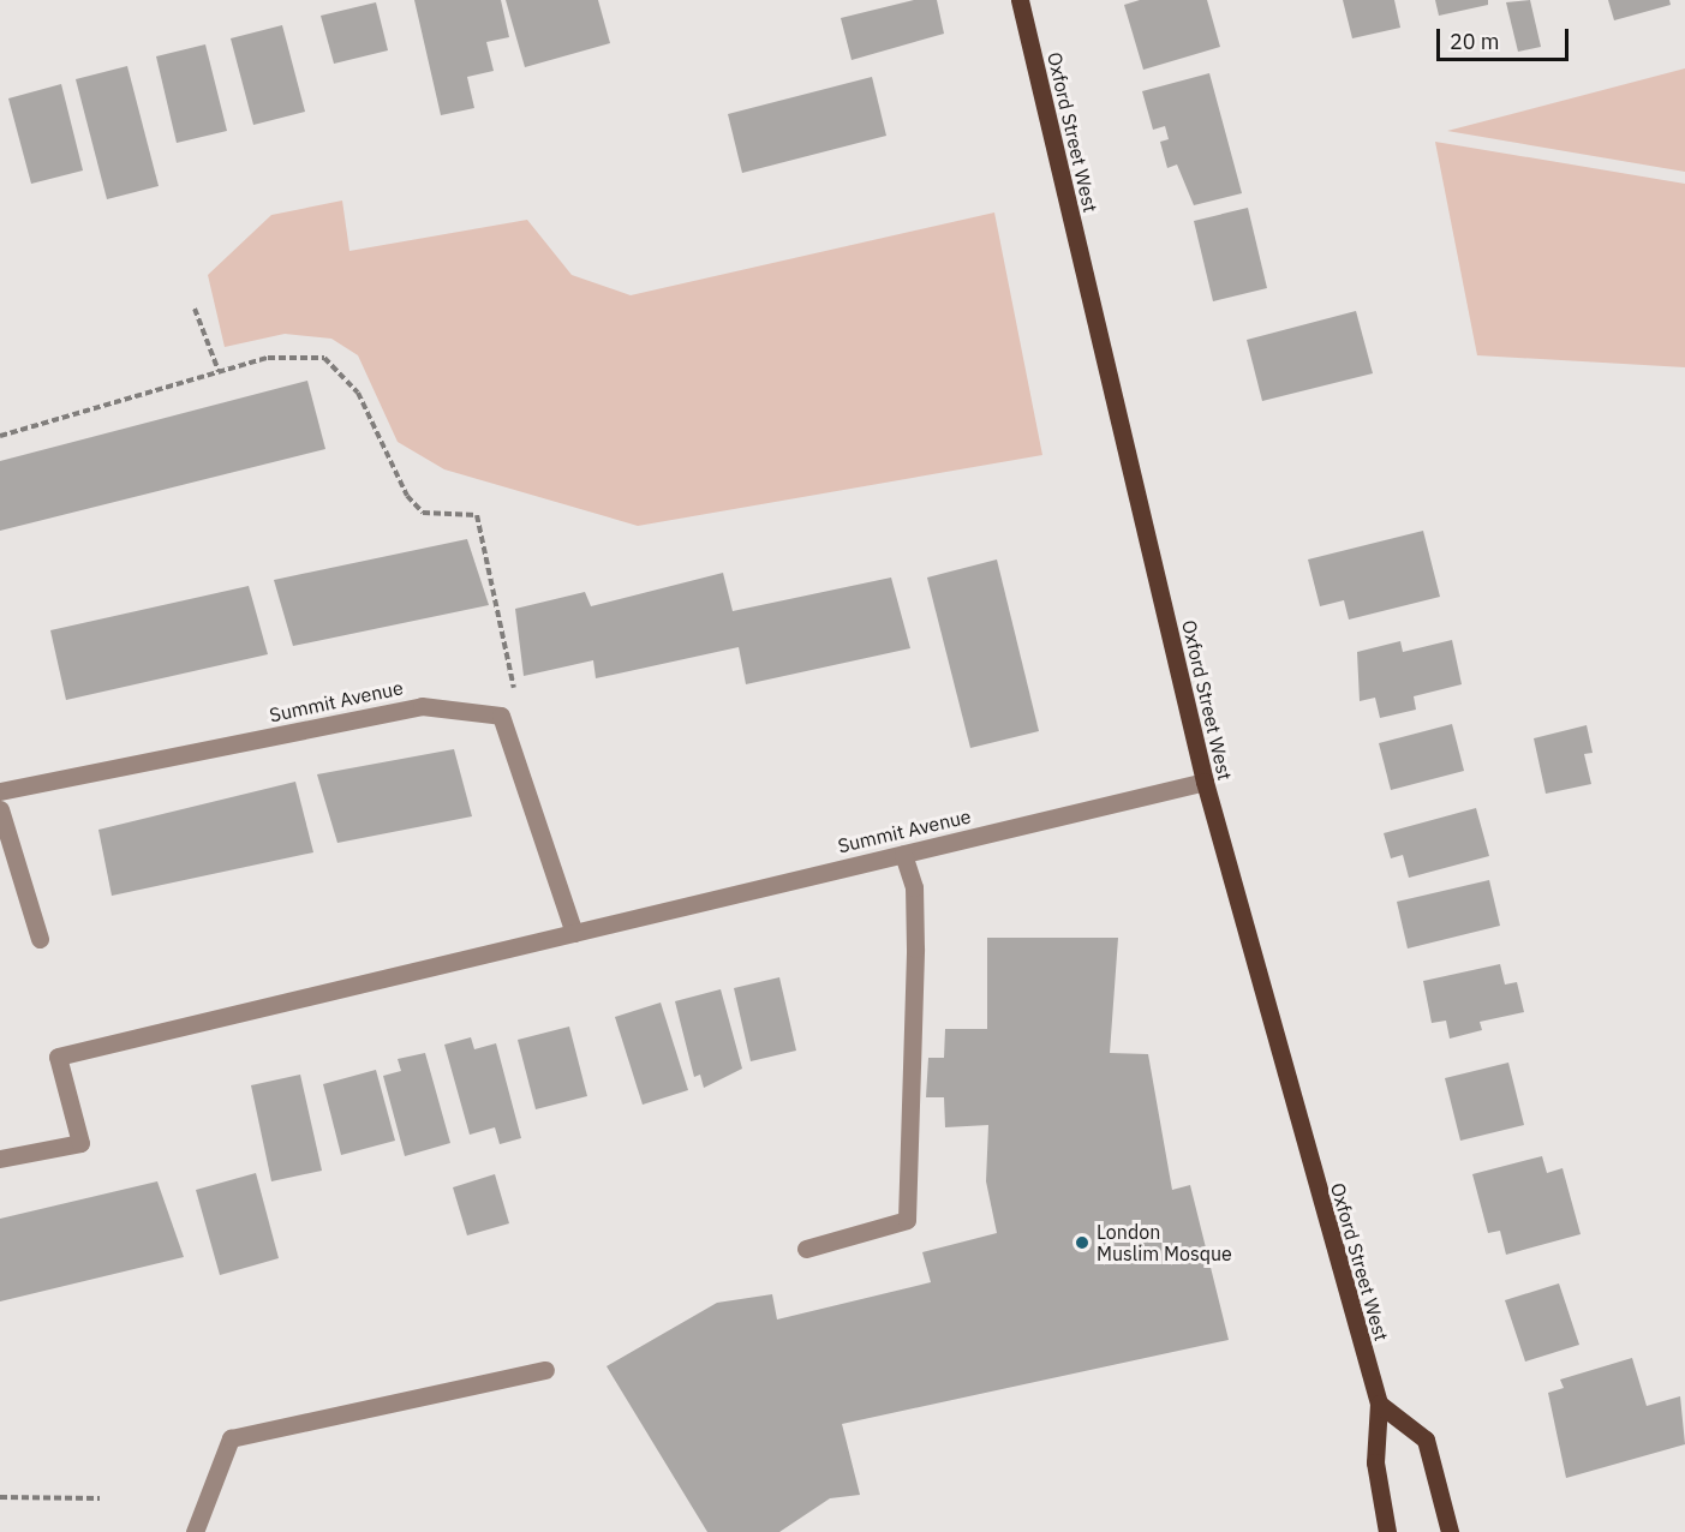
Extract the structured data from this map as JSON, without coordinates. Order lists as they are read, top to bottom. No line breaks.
{"streets":{"main road":["Oxford Street West"],"street":["Summit Avenue"]},"crossings":[["Oxford Street West","Summit Avenue"]],"places":["London Muslim Mosque"],"scale_bar":"20 m"}
